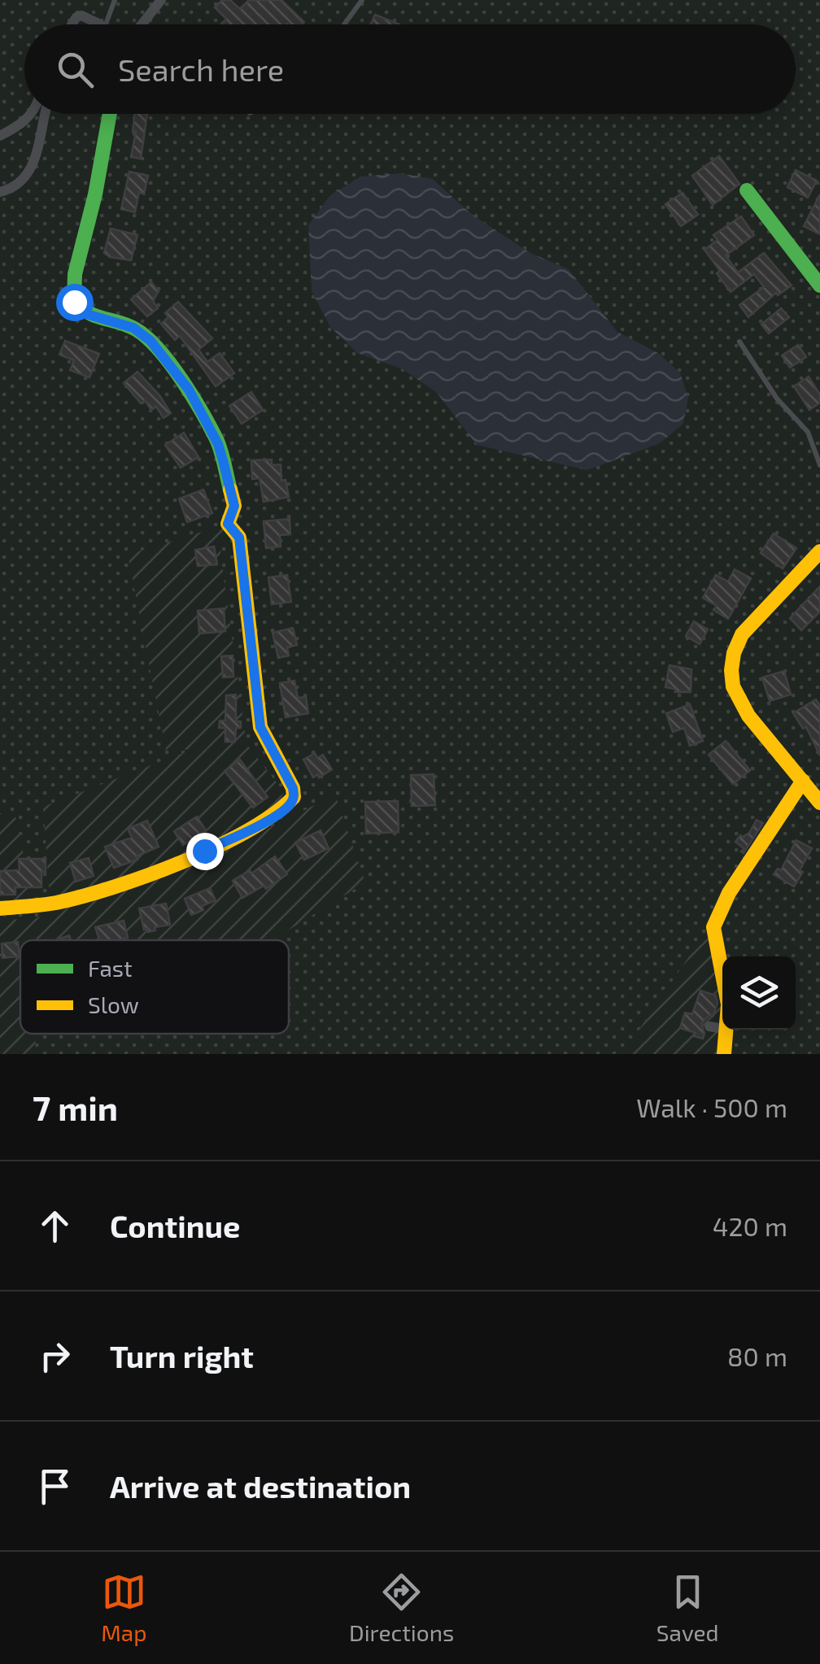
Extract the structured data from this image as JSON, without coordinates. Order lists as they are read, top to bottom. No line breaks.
{"legend":["Fast","Slow"],"page":{"search":"Search here","heading":["7 min","Walk · 500 m"],"list":[["Continue","420 m"],["Turn right","80 m"],"Arrive at destination"],"nav":["Map","Directions","Saved"]}}
